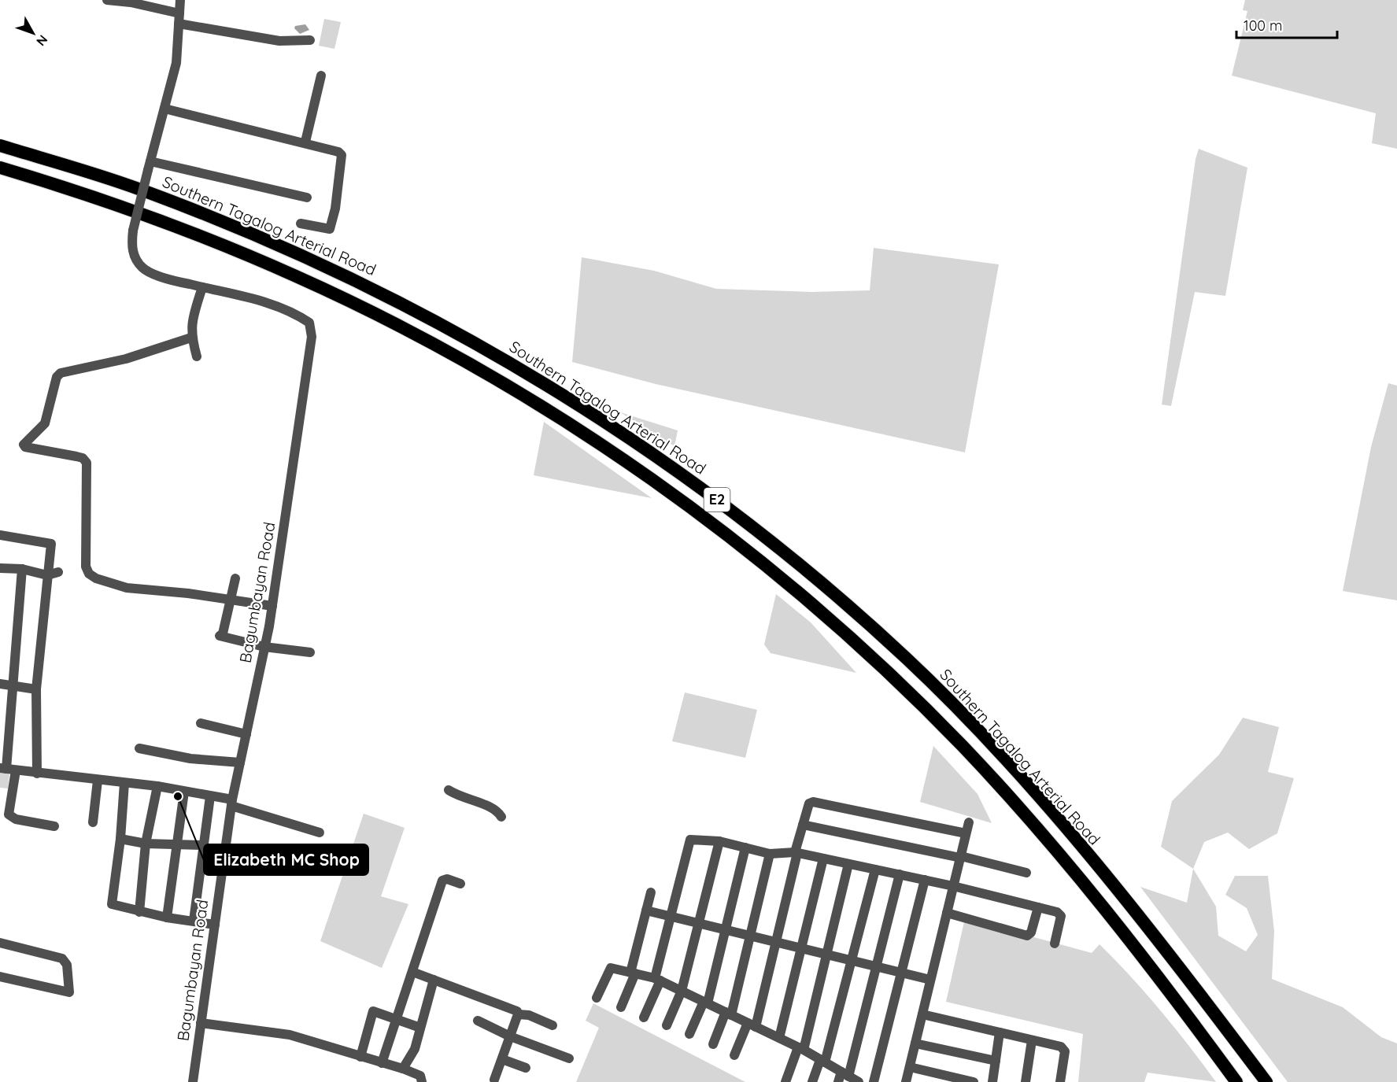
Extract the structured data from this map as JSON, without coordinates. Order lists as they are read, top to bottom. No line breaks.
{"streets":{"highway":["Southern Tagalog Arterial Road","E2"],"street":["Bagumbayan Road"]},"places":["Elizabeth MC Shop"],"scale_bar":"100 m","north":"bottom right"}
